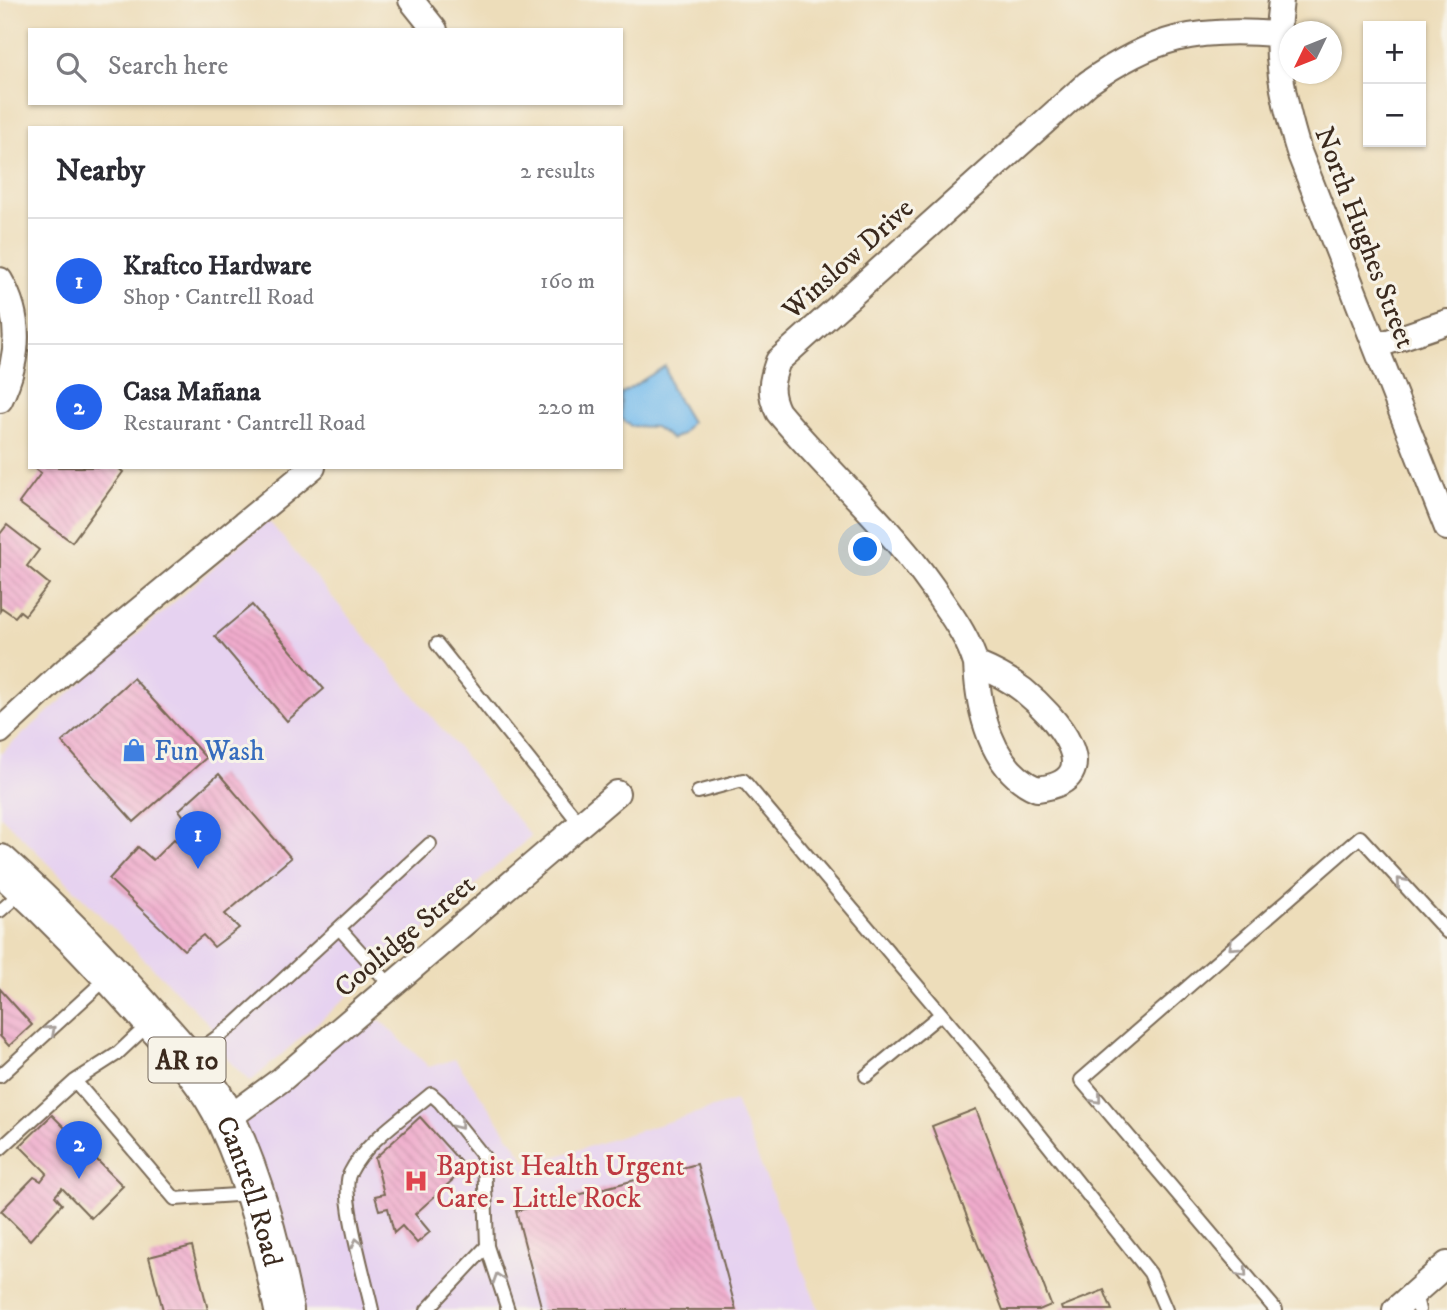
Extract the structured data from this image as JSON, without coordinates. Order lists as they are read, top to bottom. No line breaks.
{"streets":{"main road":["AR 10","Cantrell Road"],"street":["North Hughes Street","Winslow Drive","Coolidge Street"]},"crossings":[["North Hughes Street","Winslow Drive"],["Coolidge Street","Cantrell Road"]],"places":{"shop":["Fun Wash"],"hospital":["Baptist Health Urgent Care - Little Rock"]},"north":"bottom left","page":{"map_buttons":["+","−"],"search":"Search here","heading":["Nearby","2 results"],"list":[{"mark":"1","name":"Kraftco Hardware","note":"Shop · Cantrell Road","value":"160 m"},{"mark":"2","name":"Casa Mañana","note":"Restaurant · Cantrell Road","value":"220 m"}],"pins":["1","2"]}}
